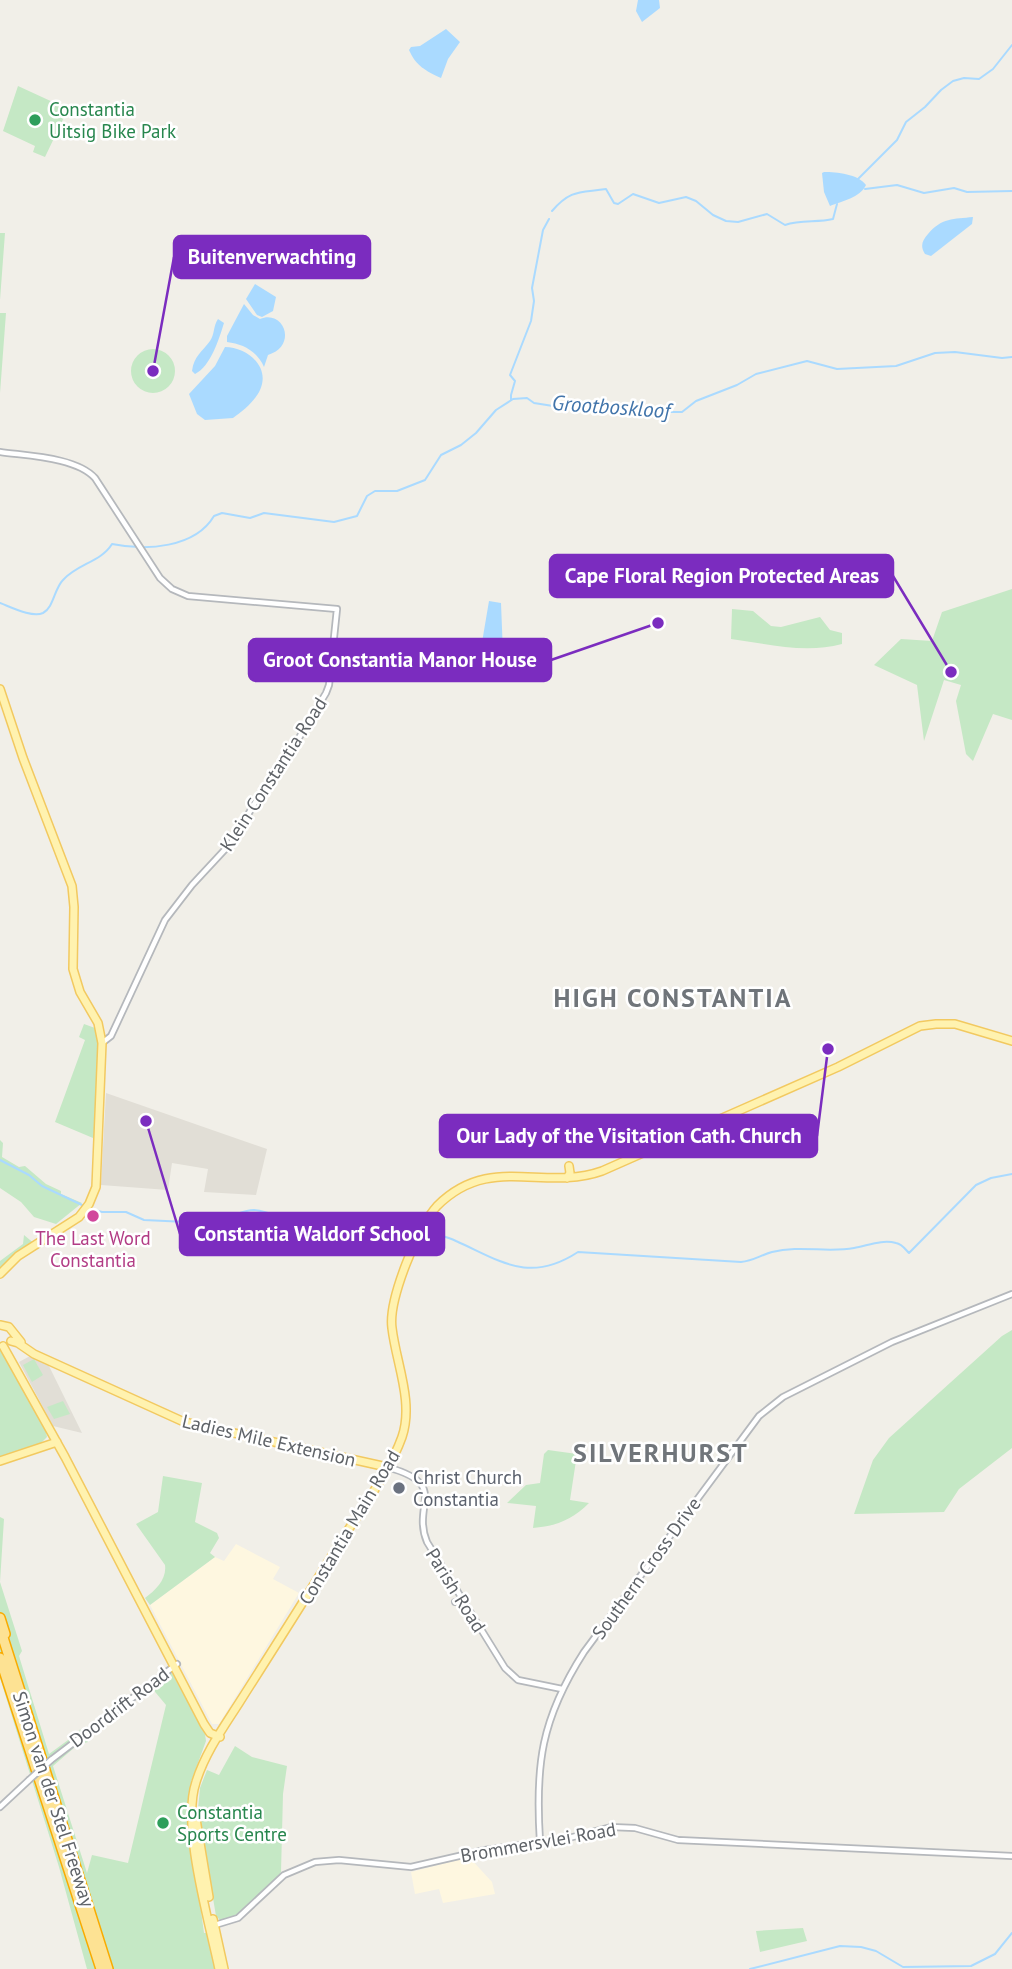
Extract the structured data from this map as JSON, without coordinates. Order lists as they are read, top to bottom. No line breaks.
{"streets":{"highway":["Simon van der Stel Freeway"],"main road":["Ladies Mile Extension","Constantia Main Road"],"street":["Klein Constantia Road","Southern Cross Drive","Parish Road","Doordrift Road","Brommersvlei Road"]},"crossings":[["Ladies Mile Extension","Constantia Main Road"],["Ladies Mile Extension","Parish Road"],["Constantia Main Road","Parish Road"],["Constantia Main Road","Brommersvlei Road"],["Southern Cross Drive","Parish Road"],["Southern Cross Drive","Brommersvlei Road"]],"districts":["HIGH CONSTANTIA","SILVERHURST"],"water":["Grootboskloof"],"places":["Constantia Uitsig Bike Park","Buitenverwachting","Groot Constantia Manor House","Cape Floral Region Protected Areas","Our Lady of the Visitation Cath. Church","Constantia Waldorf School","The Last Word Constantia","Christ Church Constantia","Constantia Sports Centre"]}
